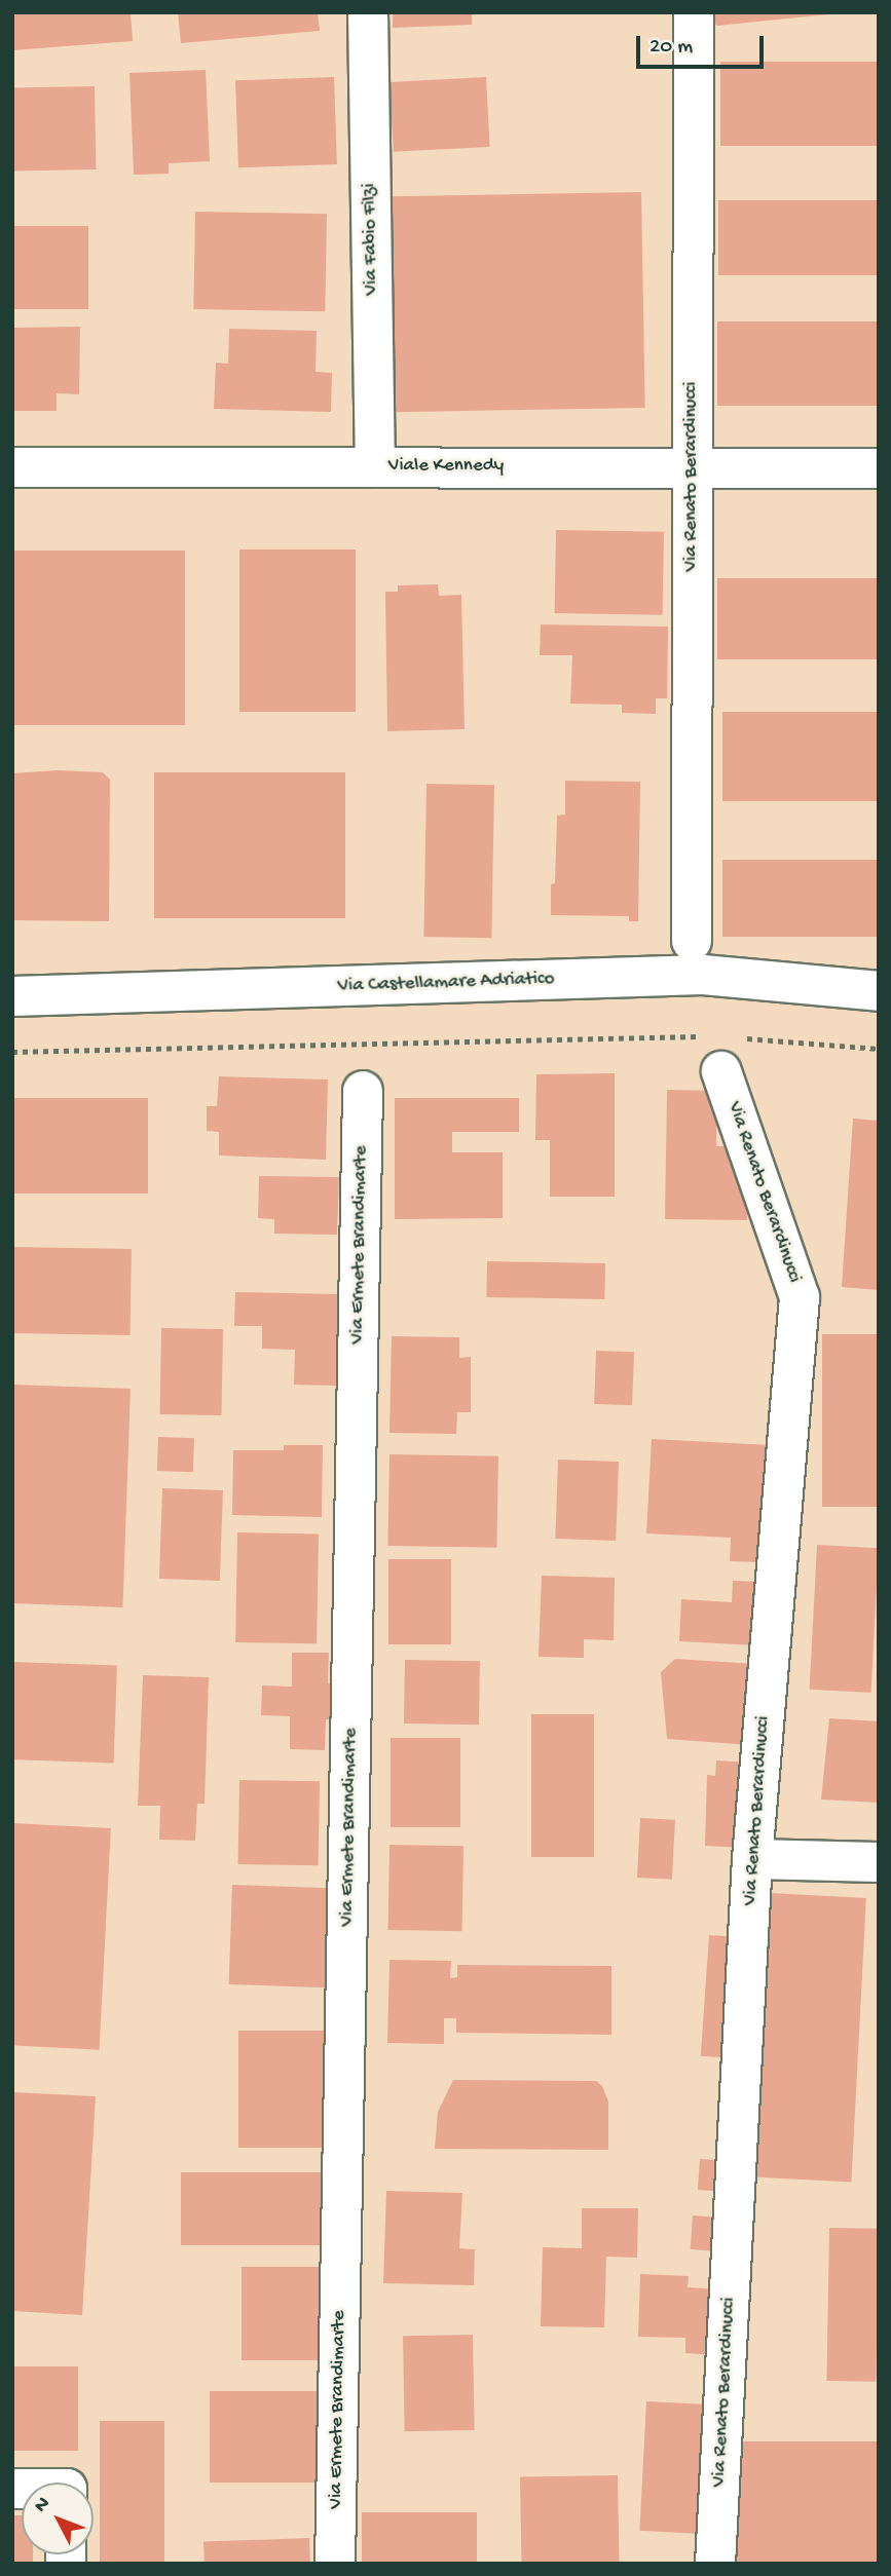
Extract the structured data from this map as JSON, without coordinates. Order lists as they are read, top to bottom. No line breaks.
{"streets":{"street":["Via Fabio Filzi","Viale Kennedy","Via Renato Berardinucci","Via Castellamare Adriatico","Via Ermete Brandimarte"]},"crossings":[["Via Fabio Filzi","Viale Kennedy"],["Viale Kennedy","Via Renato Berardinucci"]],"scale_bar":"20 m","north":"top left"}
